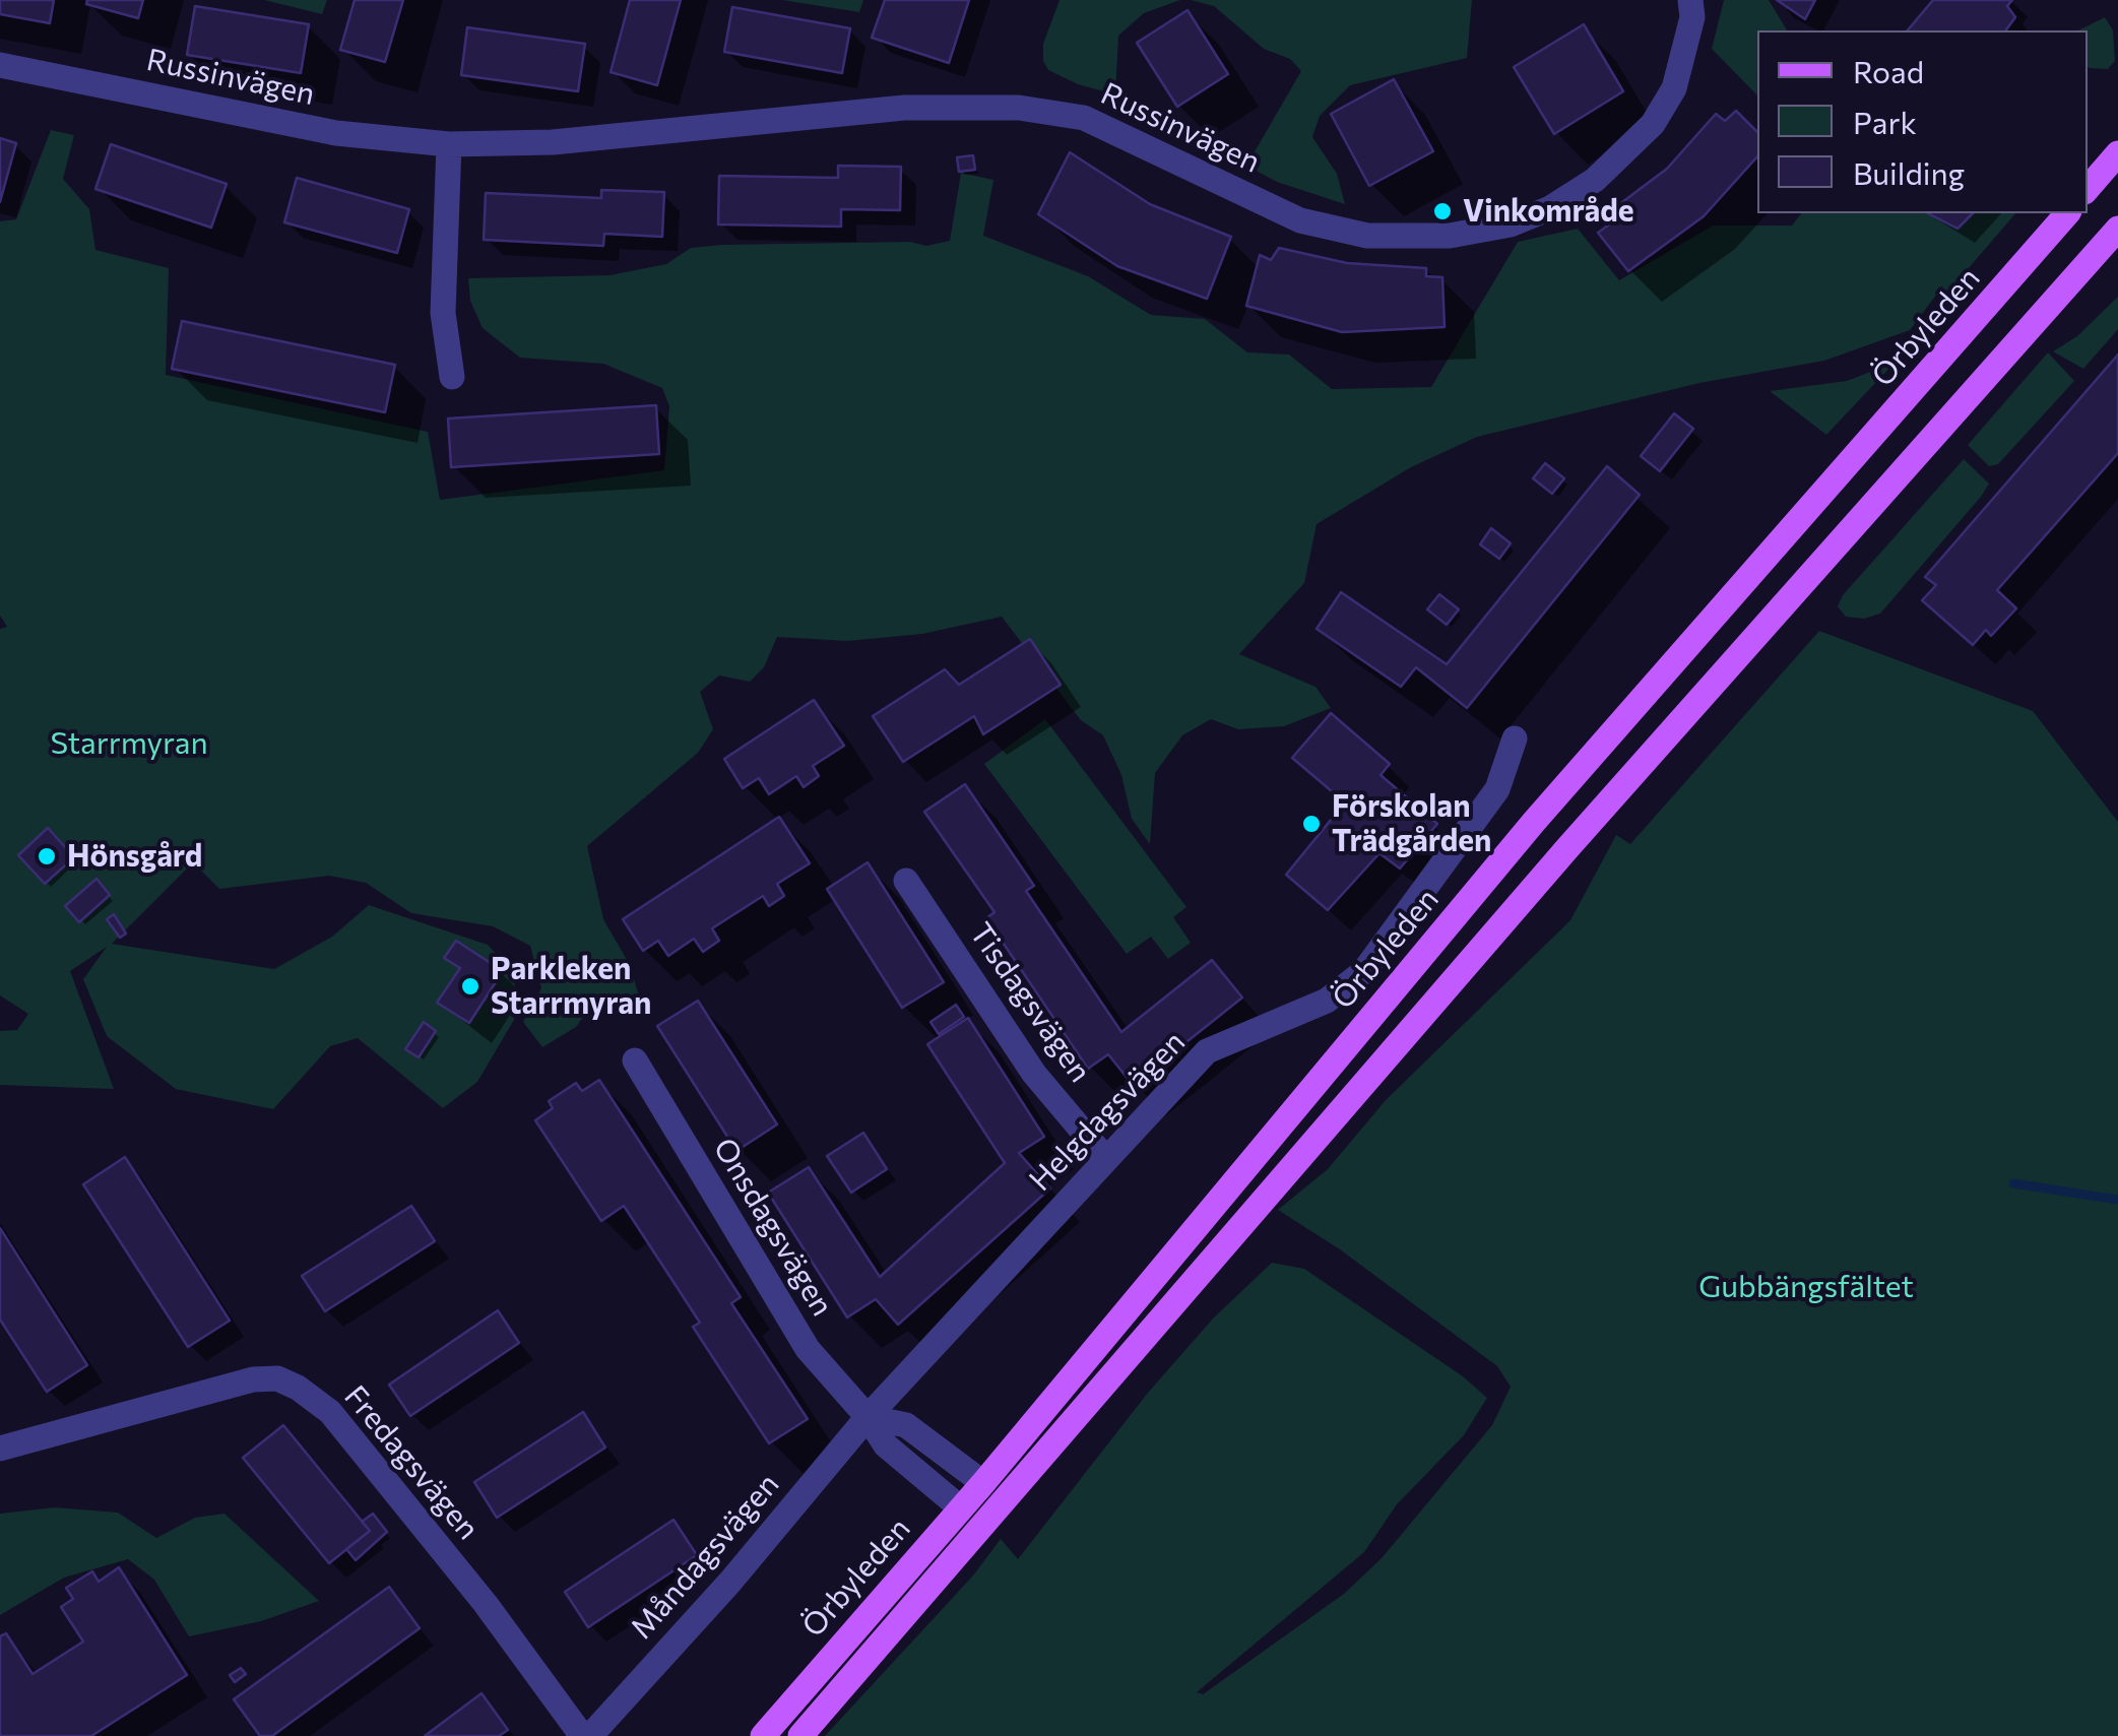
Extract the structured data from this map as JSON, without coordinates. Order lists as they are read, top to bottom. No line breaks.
{"streets":{"main road":["Örbyleden"],"street":["Russinvägen","Tisdagsvägen","Helgdagsvägen","Onsdagsvägen","Fredagsvägen","Måndagsvägen"]},"crossings":[["Örbyleden","Onsdagsvägen"],["Tisdagsvägen","Helgdagsvägen"],["Helgdagsvägen","Onsdagsvägen"],["Helgdagsvägen","Måndagsvägen"],["Onsdagsvägen","Måndagsvägen"],["Fredagsvägen","Måndagsvägen"]],"parks":["Starrmyran","Gubbängsfältet"],"places":["Vinkområde","Förskolan Trädgården","Hönsgård","Parkleken Starrmyran"],"legend":["Road","Park","Building"]}
